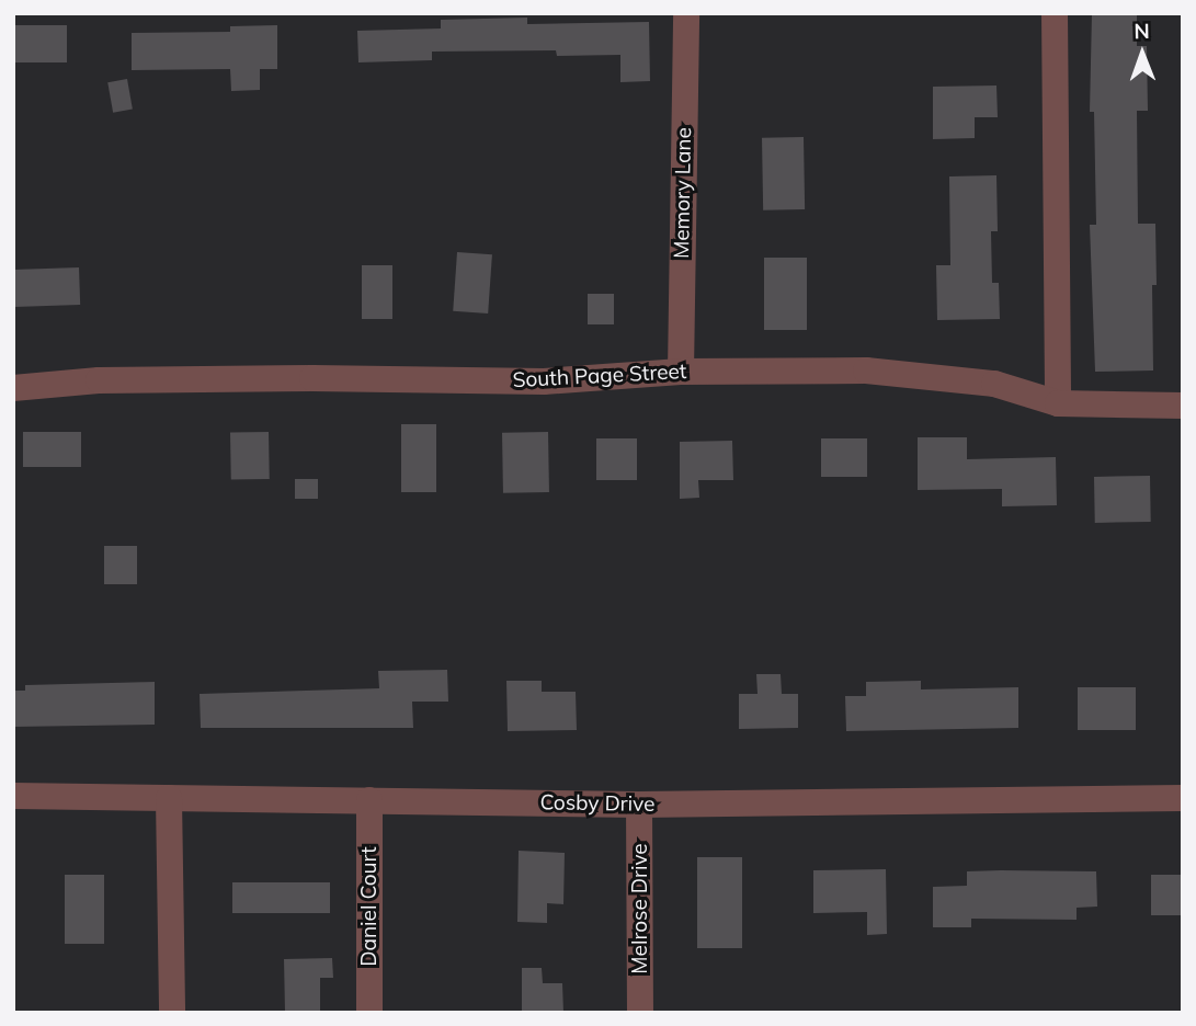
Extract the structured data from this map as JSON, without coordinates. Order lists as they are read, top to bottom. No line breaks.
{"streets":{"street":["Memory Lane","South Page Street","Cosby Drive","Daniel Court","Melrose Drive"]},"crossings":[["Memory Lane","South Page Street"],["Cosby Drive","Daniel Court"],["Cosby Drive","Melrose Drive"]],"north":"top"}
